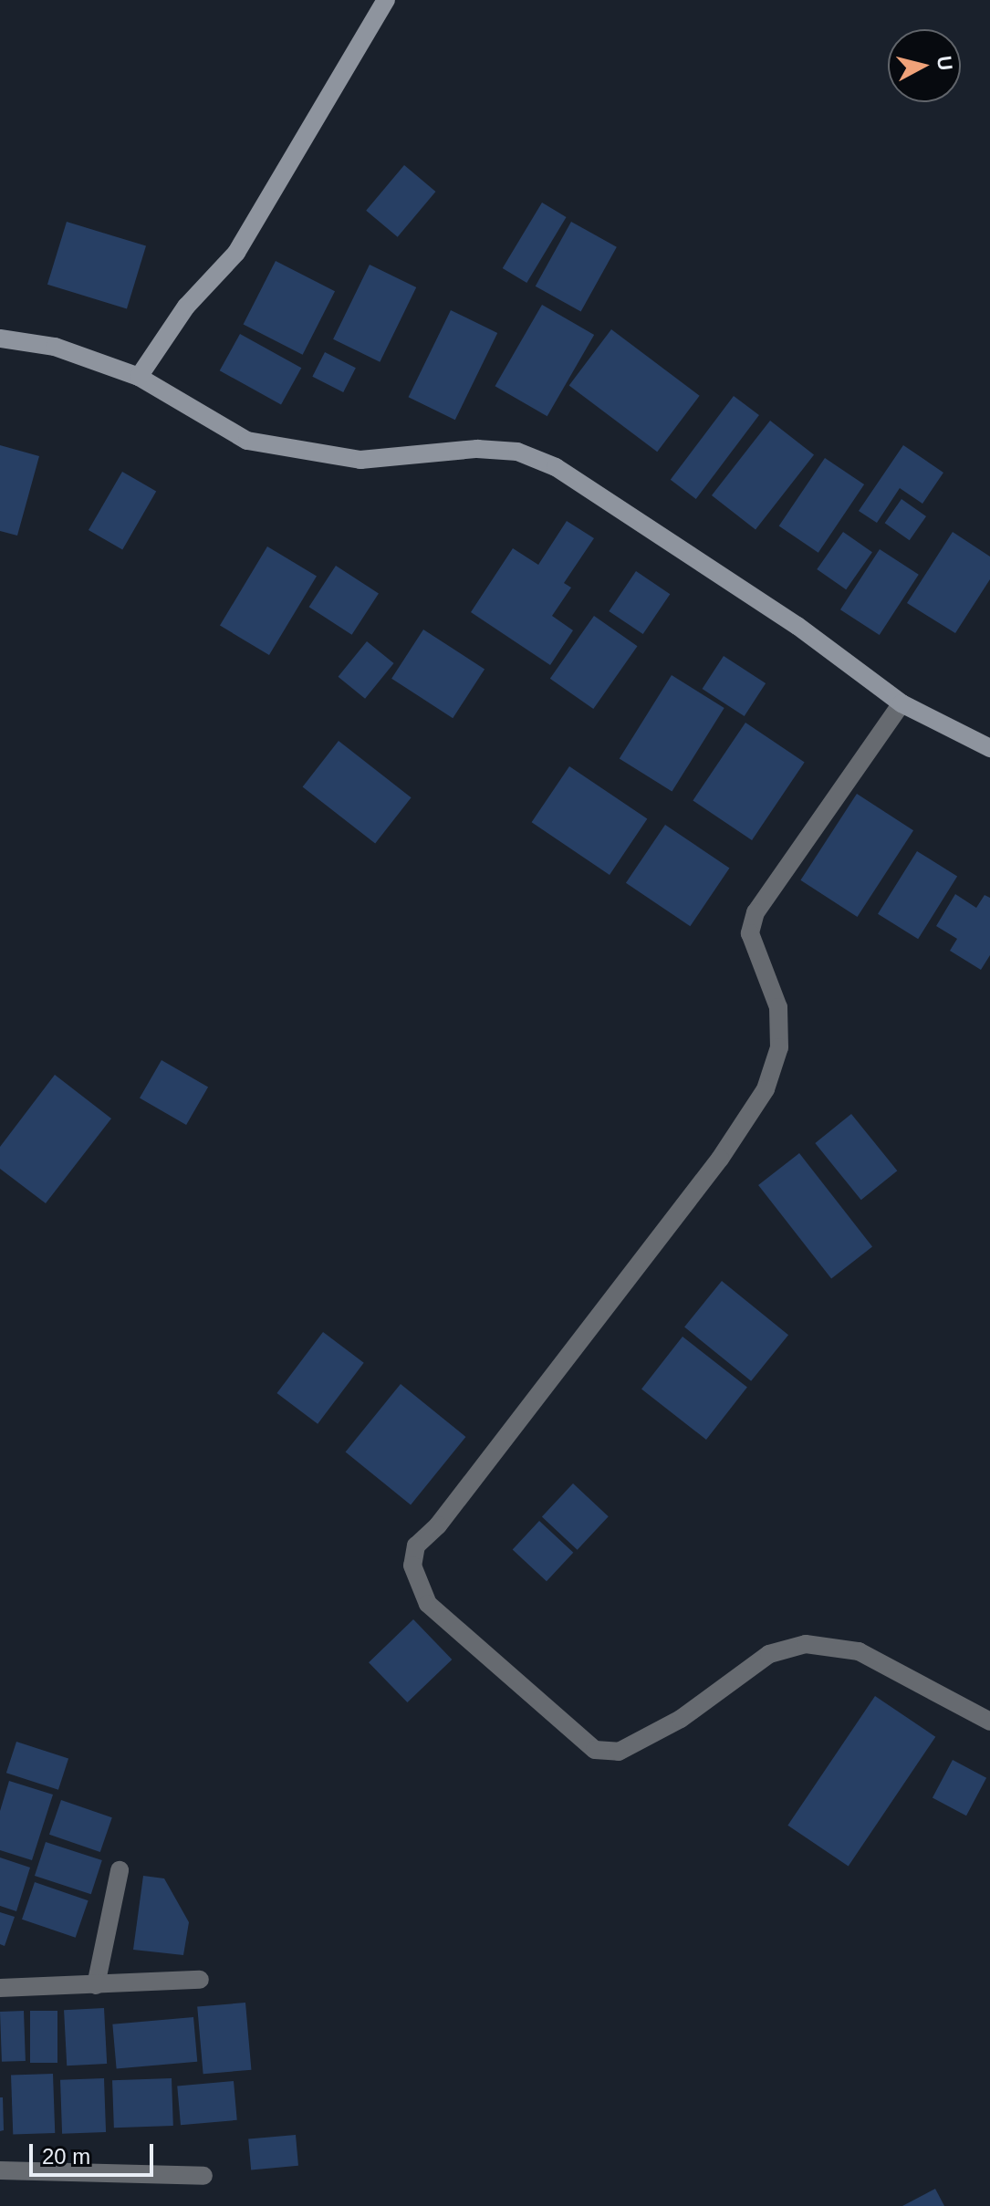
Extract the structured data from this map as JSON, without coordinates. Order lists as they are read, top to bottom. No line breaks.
{"scale_bar":"20 m","north":"right"}
